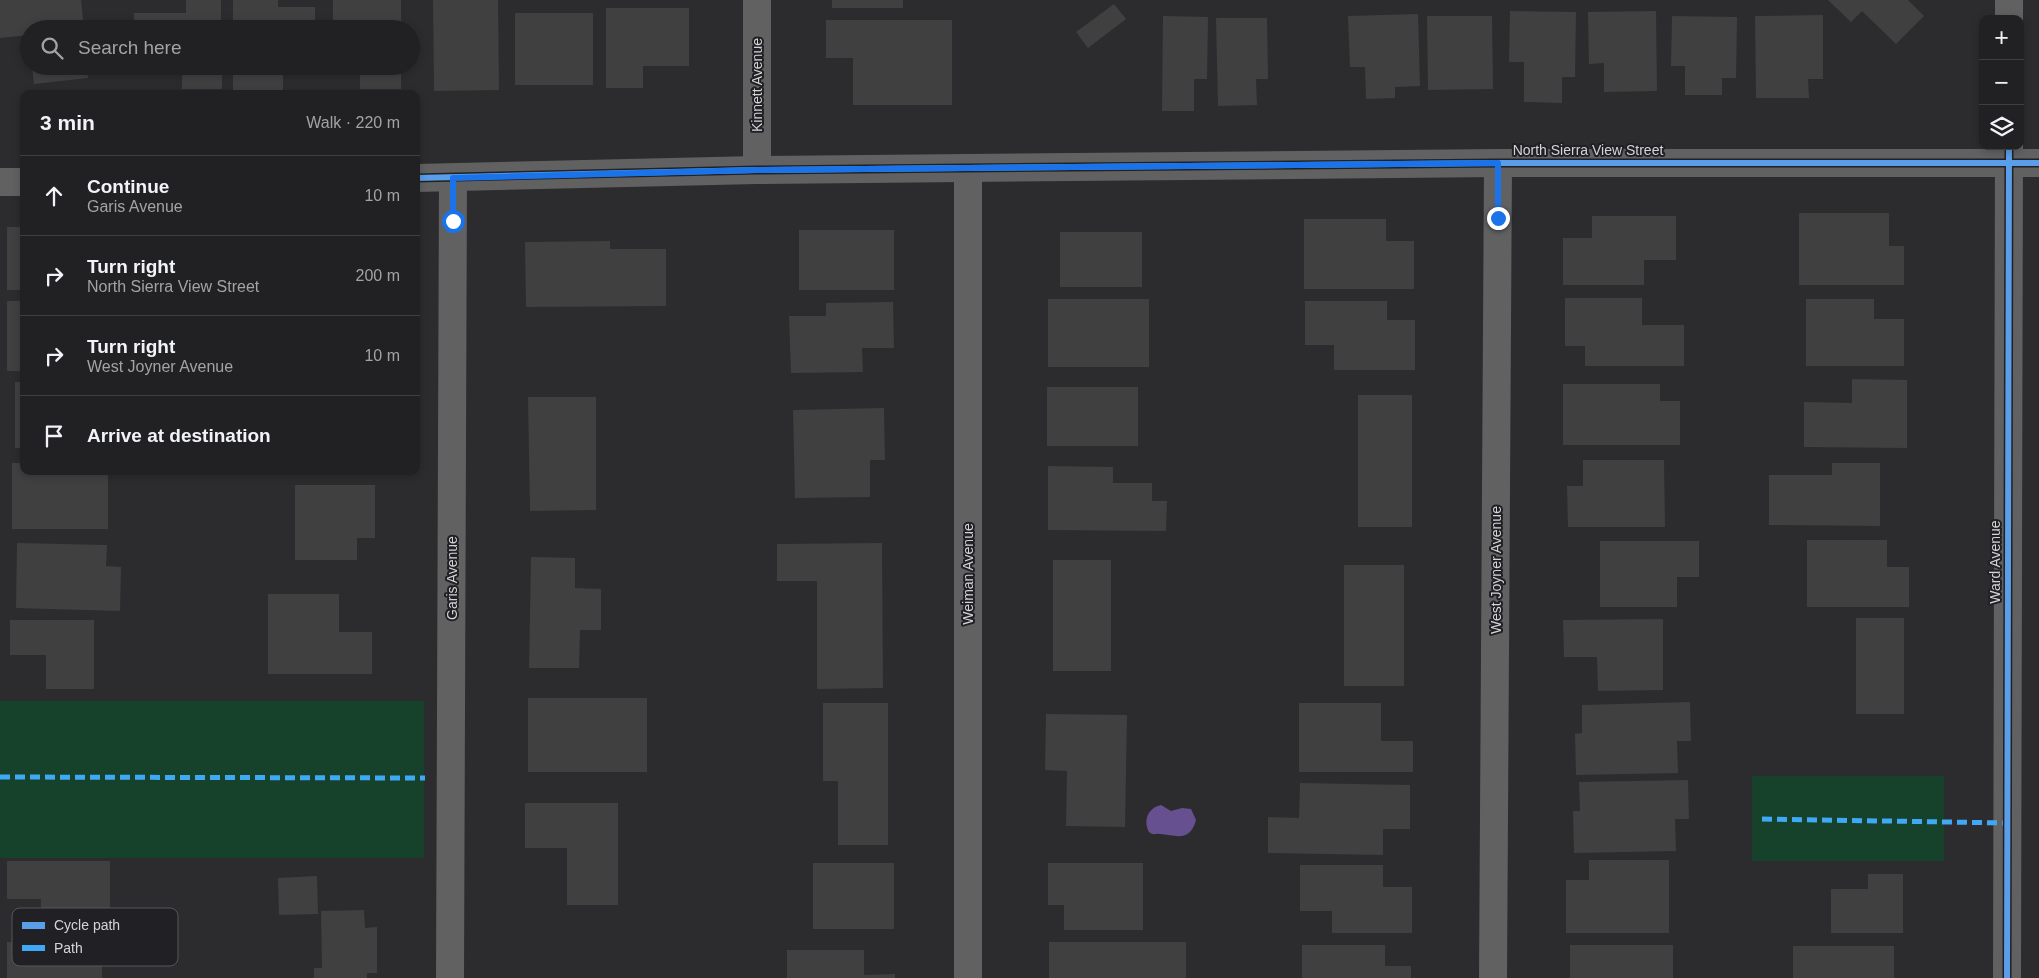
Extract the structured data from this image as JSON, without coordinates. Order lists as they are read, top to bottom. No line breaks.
{"streets":{"street":["Kinnett Avenue","North Sierra View Street","Ward Avenue","West Joyner Avenue","Weiman Avenue","Garis Avenue"]},"crossings":[["Kinnett Avenue","North Sierra View Street"],["North Sierra View Street","Ward Avenue"],["North Sierra View Street","West Joyner Avenue"],["North Sierra View Street","Weiman Avenue"],["North Sierra View Street","Garis Avenue"]],"legend":["Cycle path","Path"],"page":{"map_buttons":["+","−"],"search":"Search here","heading":["3 min","Walk · 220 m"],"list":[["Continue","Garis Avenue","10 m"],["Turn right","North Sierra View Street","200 m"],["Turn right","West Joyner Avenue","10 m"],"Arrive at destination"]}}
